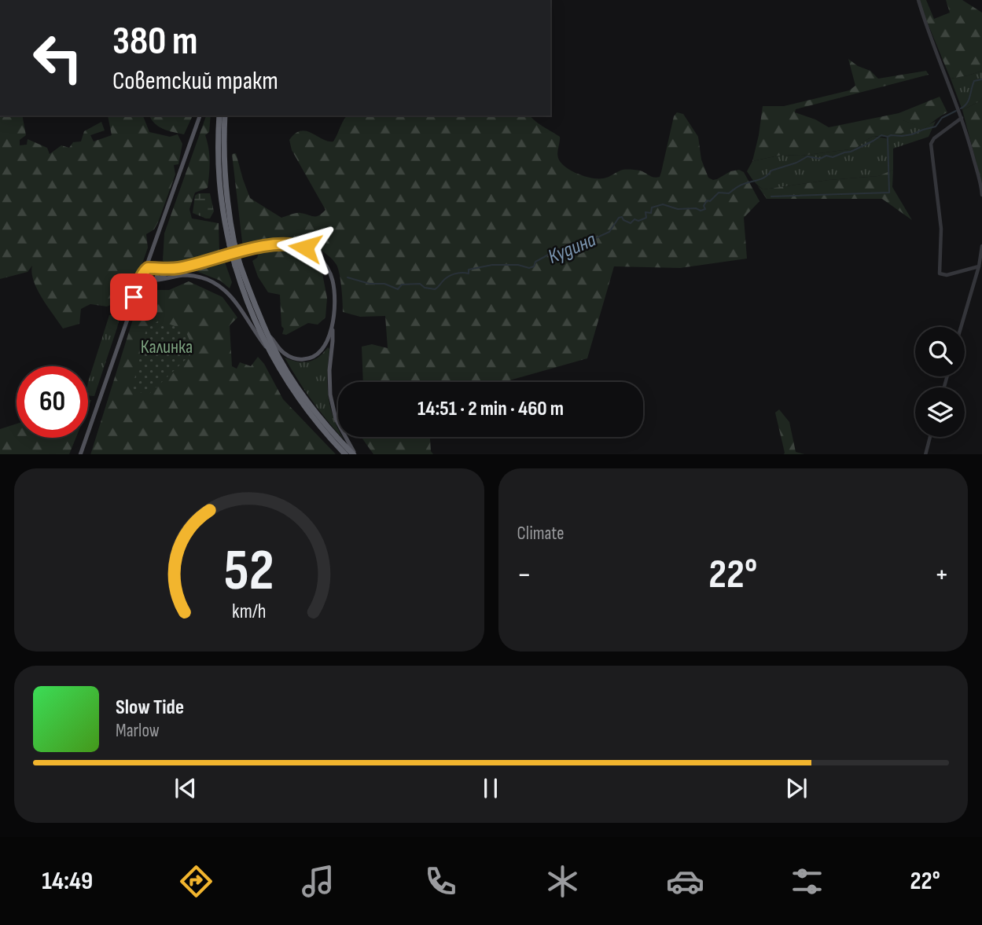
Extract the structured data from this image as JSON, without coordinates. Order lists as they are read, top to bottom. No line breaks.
{"water":["Кудина"],"parks":["Калинка"],"page":{"turn":["380 m","Советский тракт"],"limit":"60","trip":"14:51 · 2 min · 460 m","tile":"Climate","heat":["−","22°","+"],"song":["Slow Tide","Marlow"],"tabs":["14:49","22°"],"gauge":["52","km/h"]}}
